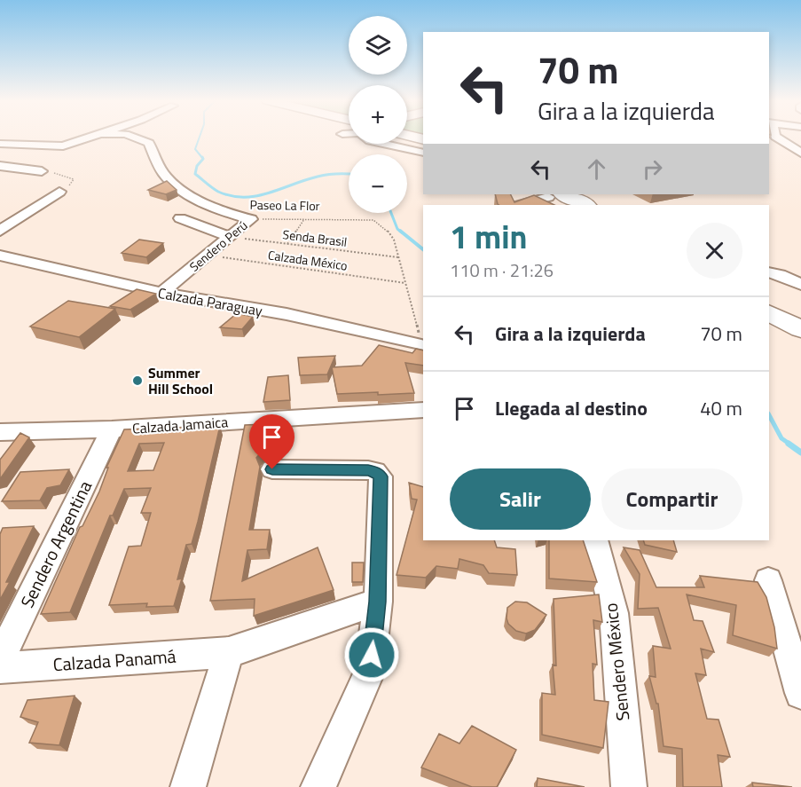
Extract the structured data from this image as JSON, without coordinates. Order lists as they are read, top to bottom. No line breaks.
{"streets":{"street":["Paseo La Flor","Sendero Perú","Calzada Paraguay","Calzada Jamaica","Sendero Argentina","Calzada Panamá","Sendero México"],"path":["Senda Brasil","Calzada México"]},"crossings":[["Paseo La Flor","Senda Brasil"],["Paseo La Flor","Sendero Perú"],["Senda Brasil","Sendero Perú"],["Sendero Perú","Calzada México"],["Sendero Perú","Calzada Paraguay"],["Calzada Jamaica","Sendero Argentina"]],"places":["Summer Hill School"],"page":{"map_buttons":["+","−"],"turn":["70 m","Gira a la izquierda"],"heading":["1 min","110 m · 21:26"],"list":[{"name":"Gira a la izquierda","value":"70 m"},{"name":"Llegada al destino","value":"40 m"}],"buttons":["Salir","Compartir"]}}
